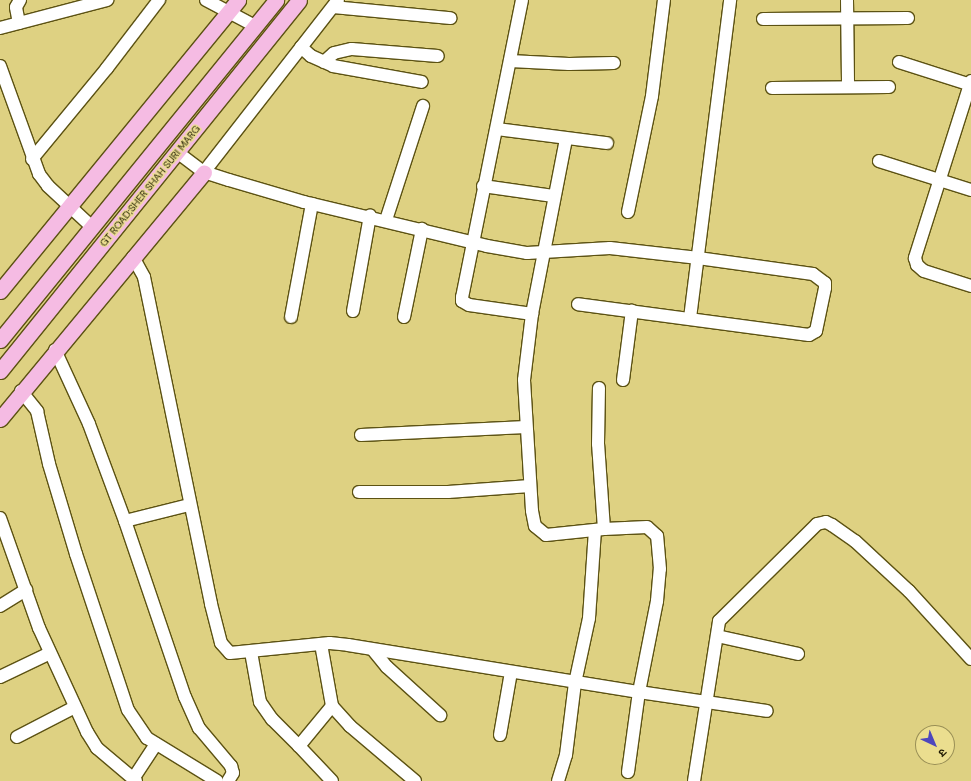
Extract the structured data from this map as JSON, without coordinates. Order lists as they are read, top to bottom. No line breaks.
{"streets":{"main road":["GT ROAD;SHER SHAH SURI MARG"]},"north":"bottom right"}
